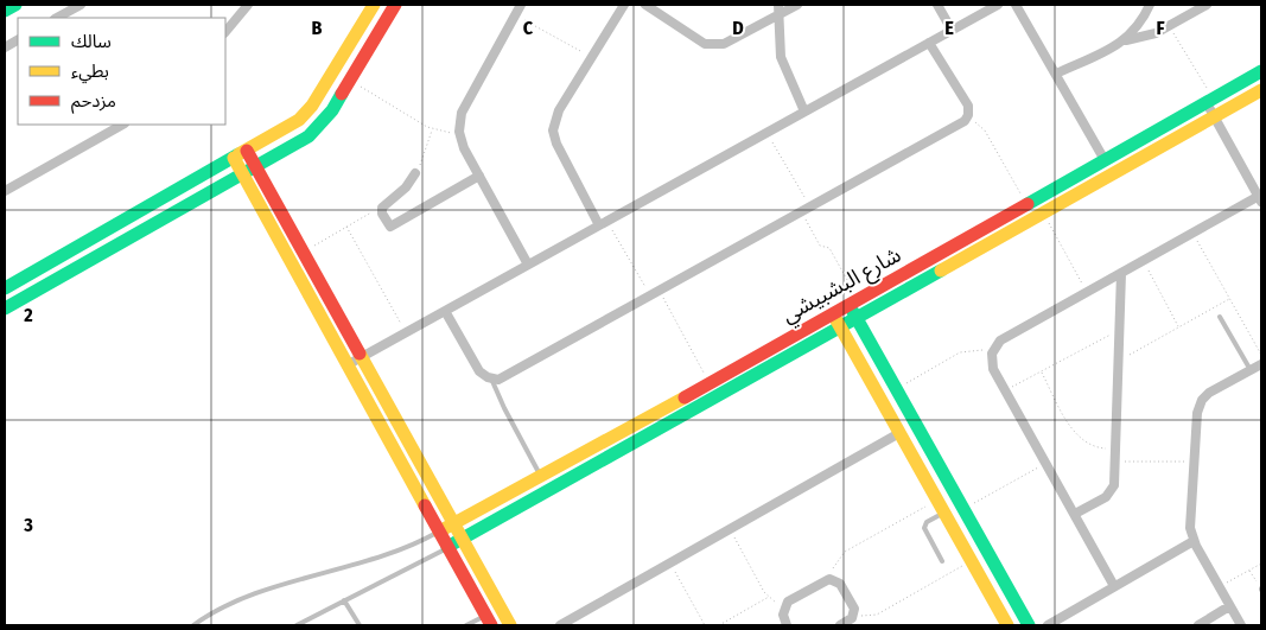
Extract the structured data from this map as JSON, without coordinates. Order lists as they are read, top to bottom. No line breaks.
{"streets":{"main road":["شارع البشبيشي"]},"legend":["سالك","بطيء","مزدحم"],"grid":{"columns":["B","C","D","E","F"],"rows":["2","3"]}}
